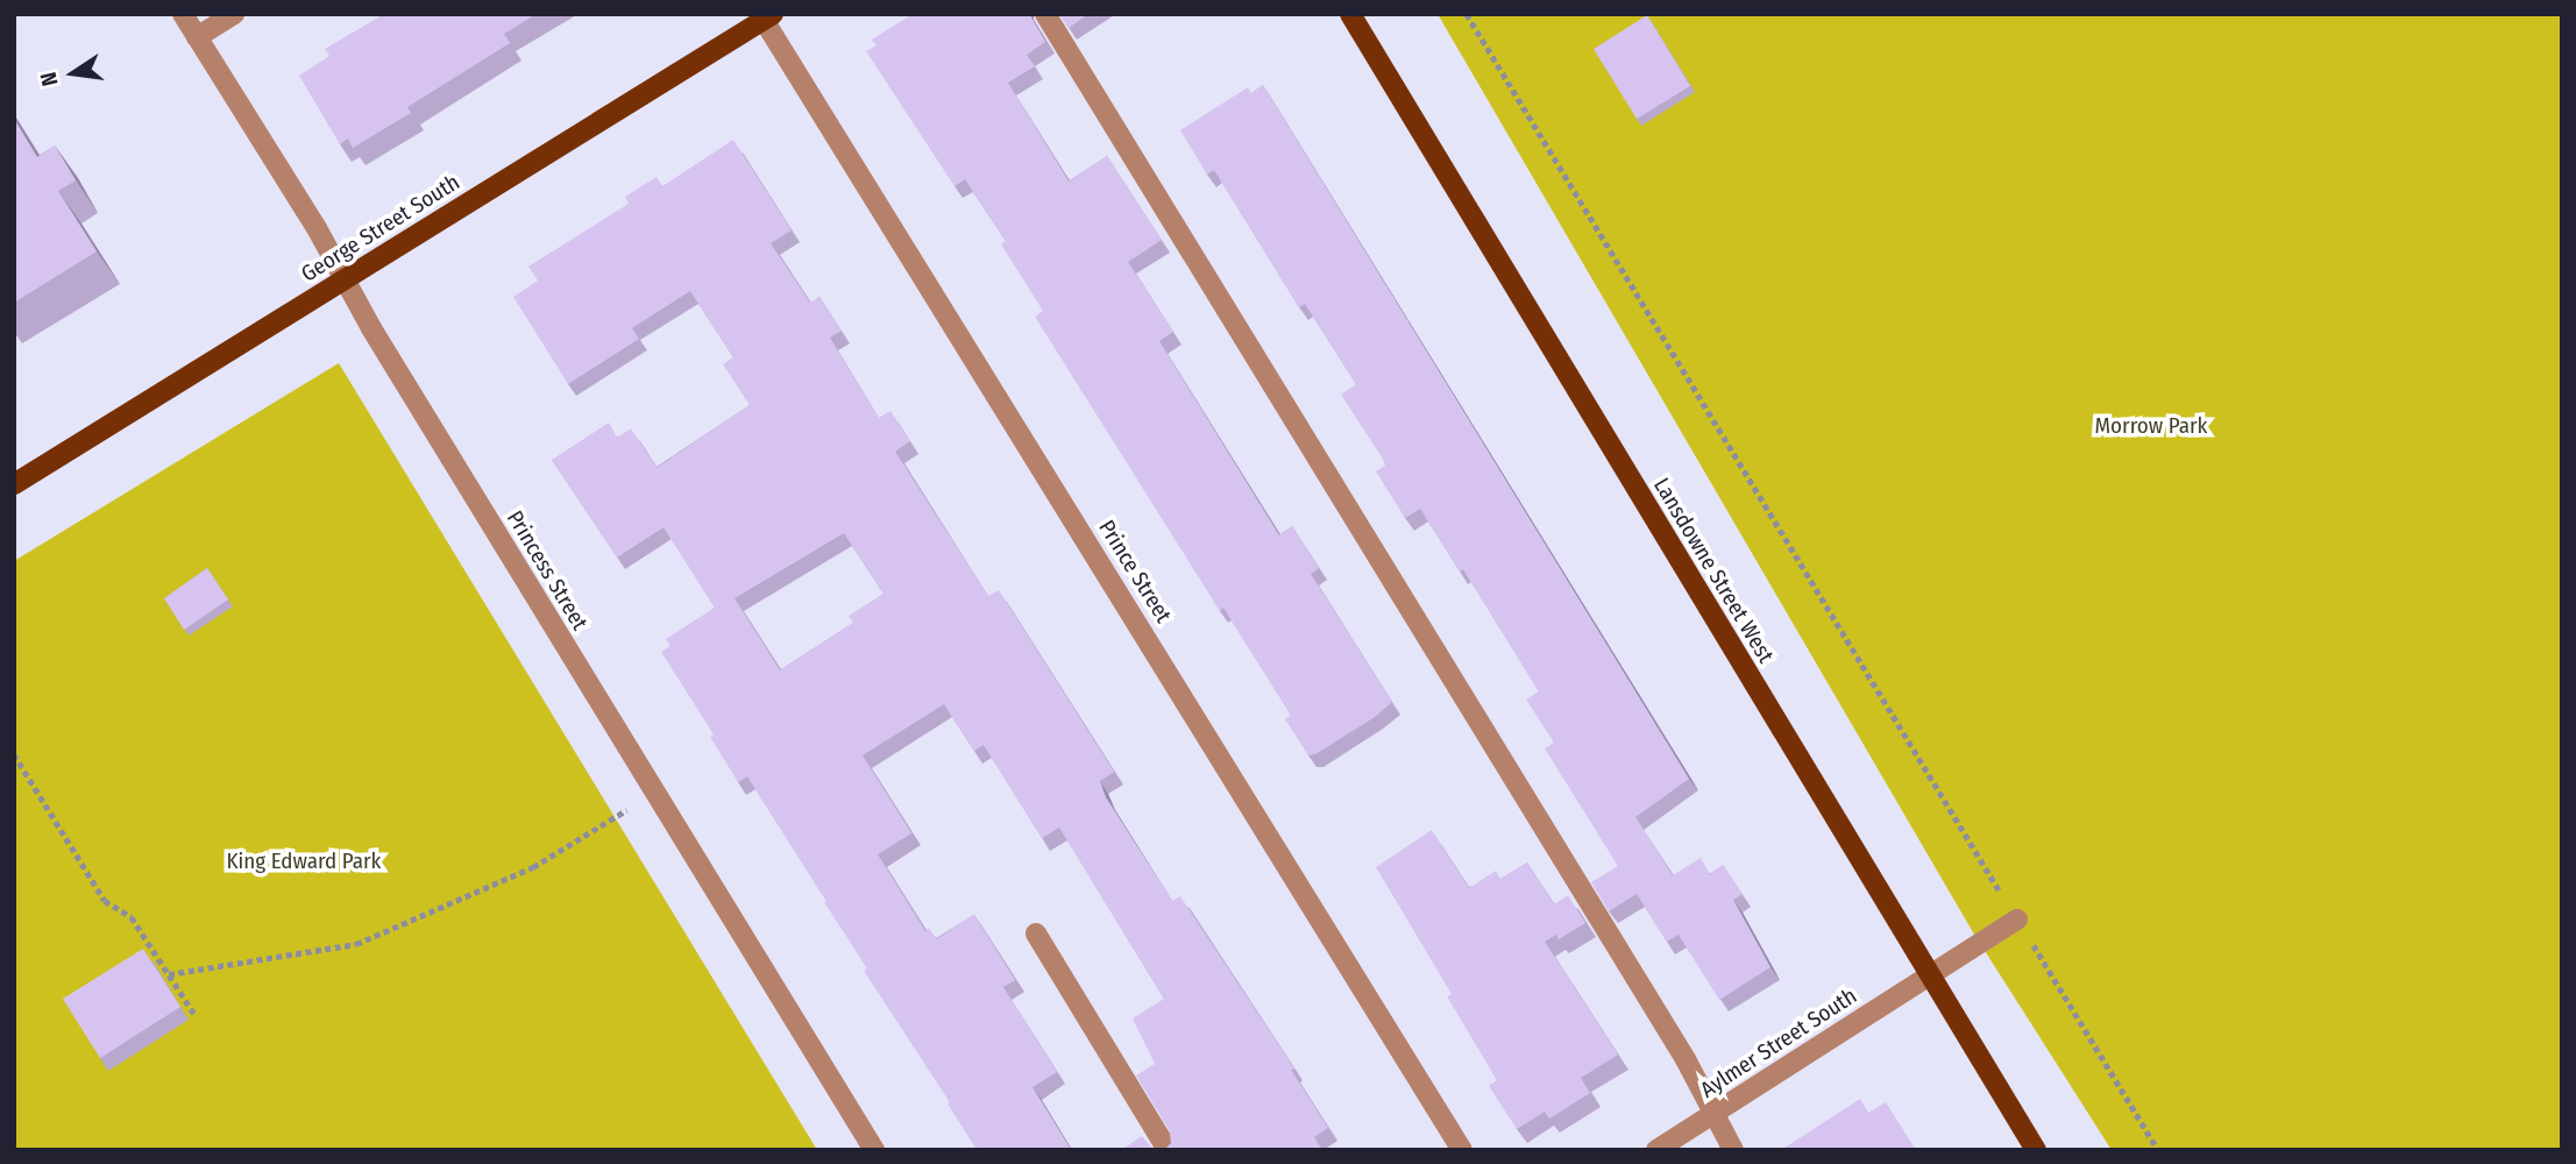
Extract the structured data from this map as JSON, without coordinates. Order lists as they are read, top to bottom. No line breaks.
{"streets":{"main road":["George Street South","Lansdowne Street West"],"street":["Princess Street","Prince Street","Aylmer Street South"]},"crossings":[["George Street South","Princess Street"],["George Street South","Prince Street"],["Lansdowne Street West","Aylmer Street South"]],"parks":["Morrow Park","King Edward Park"],"north":"left"}
